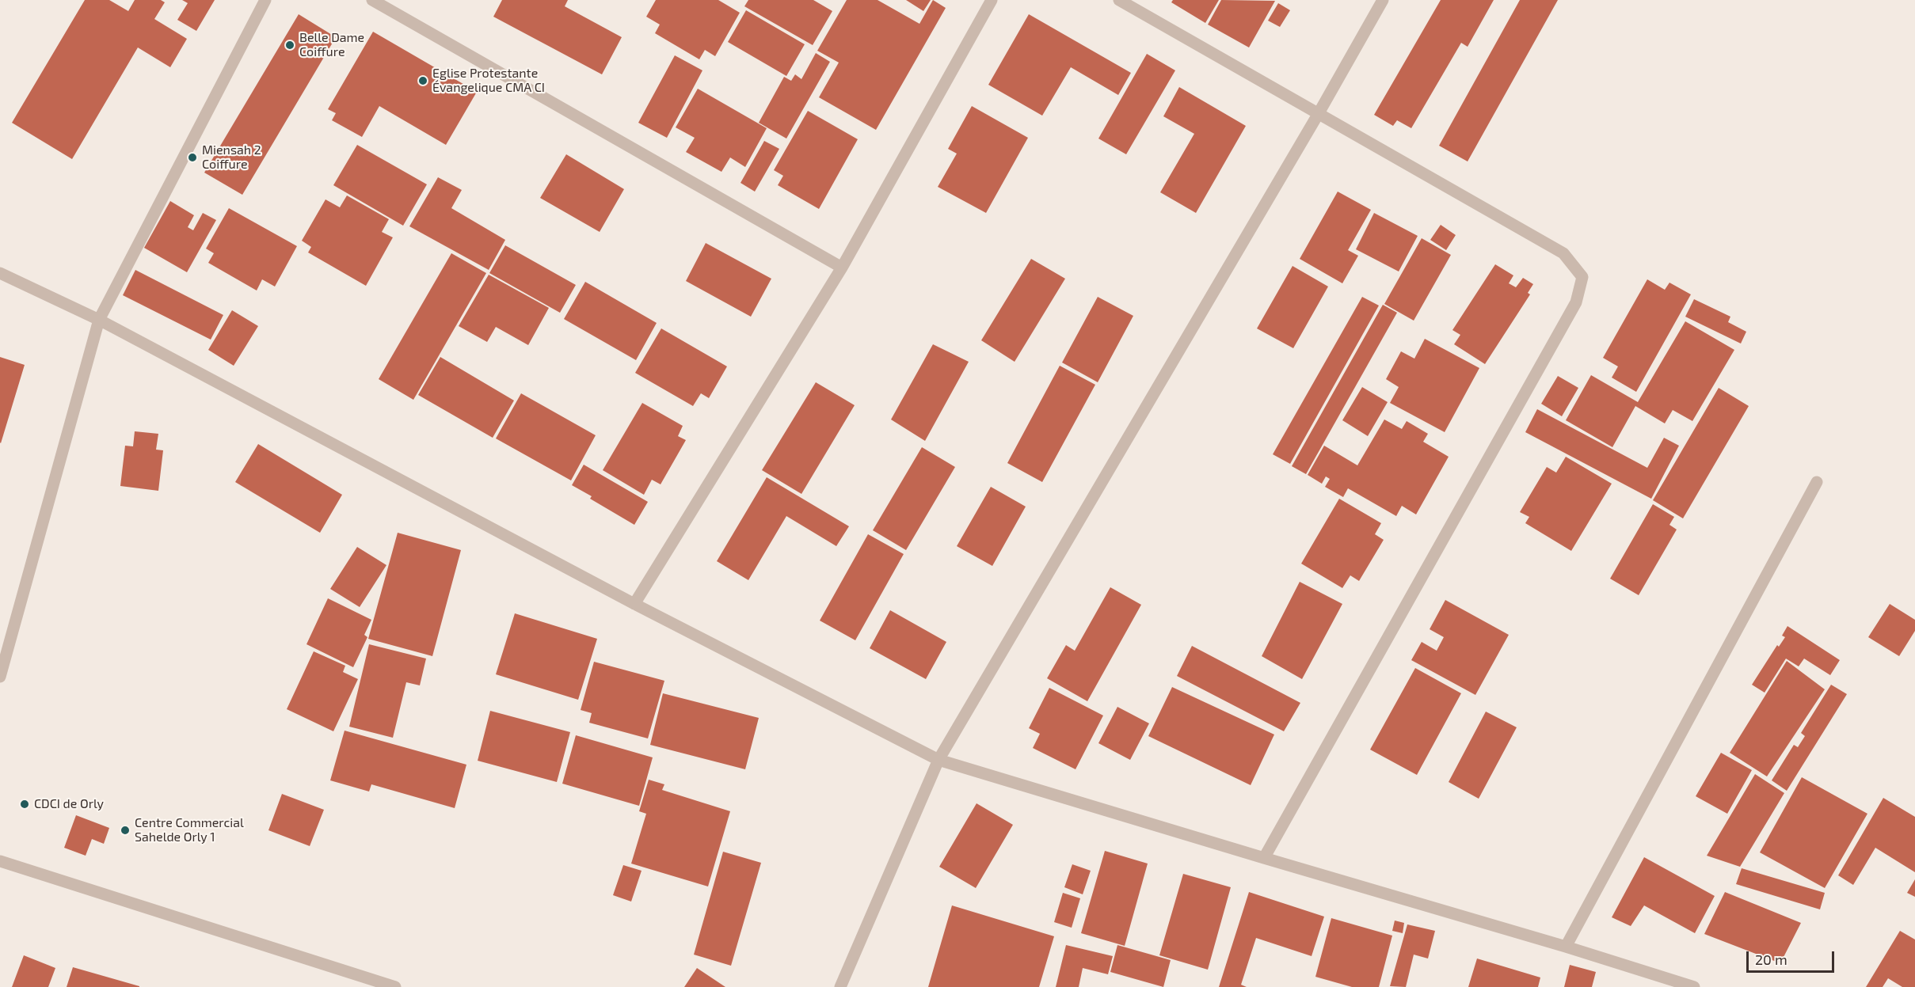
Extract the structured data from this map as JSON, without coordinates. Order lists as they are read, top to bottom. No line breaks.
{"places":["Belle Dame Coiffure","Eglise Protestante Évangelique CMA CI","Miensah 2 Coiffure","CDCI de Orly","Centre Commercial Sahelde Orly 1"],"scale_bar":"20 m"}
